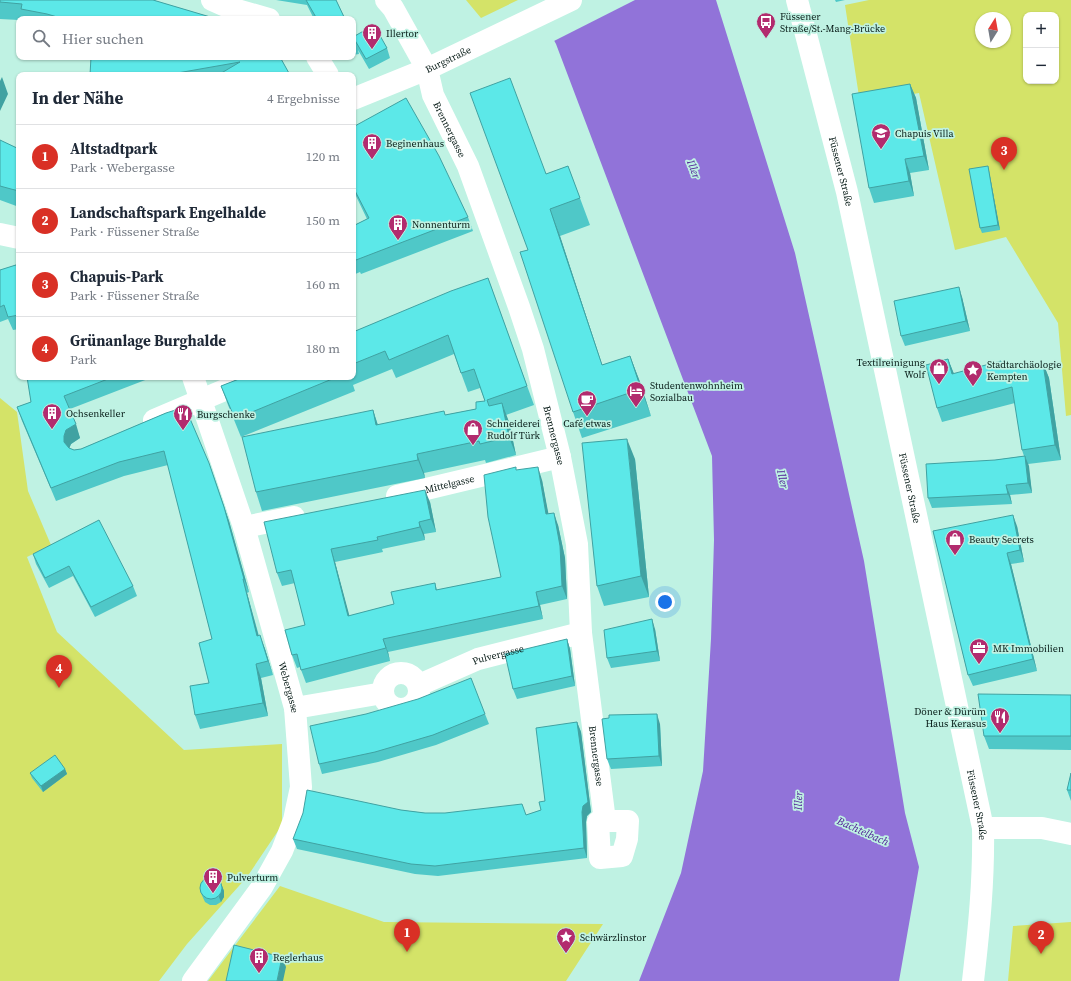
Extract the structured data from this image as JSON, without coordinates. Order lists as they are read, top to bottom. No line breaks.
{"streets":{"street":["Burgstraße","Brennergasse","Füssener Straße","Mittelgasse","Pulvergasse","Webergasse"]},"crossings":[["Burgstraße","Brennergasse"],["Brennergasse","Mittelgasse"],["Brennergasse","Pulvergasse"],["Pulvergasse","Webergasse"]],"water":["Iller","Bachtelbach"],"places":{"bus stop":["Füssener Straße/St.-Mang-Brücke"],"building":["Illertor","Beginenhaus","Nonnenturm","Ochsenkeller","Pulverturm","Reglerhaus"],"school or university":["Chapuis Villa"],"shop":["Textilreinigung Wolf","Schneiderei Rudolf Türk","Beauty Secrets"],"place":["Stadtarchäologie Kempten","Schwärzlinstor"],"hotel":["Studentenwohnheim Sozialbau"],"cafe":["Café etwas"],"restaurant":["Burgschenke","Döner & Dürüm Haus Kerasus"],"office":["MK Immobilien"]},"north":"top","page":{"map_buttons":["+","−"],"search":"Hier suchen","heading":["In der Nähe","4 Ergebnisse"],"list":[{"mark":"1","name":"Altstadtpark","note":"Park · Webergasse","value":"120 m"},{"mark":"2","name":"Landschaftspark Engelhalde","note":"Park · Füssener Straße","value":"150 m"},{"mark":"3","name":"Chapuis-Park","note":"Park · Füssener Straße","value":"160 m"},{"mark":"4","name":"Grünanlage Burghalde","note":"Park","value":"180 m"}],"pins":["3","4","1","2"]}}
